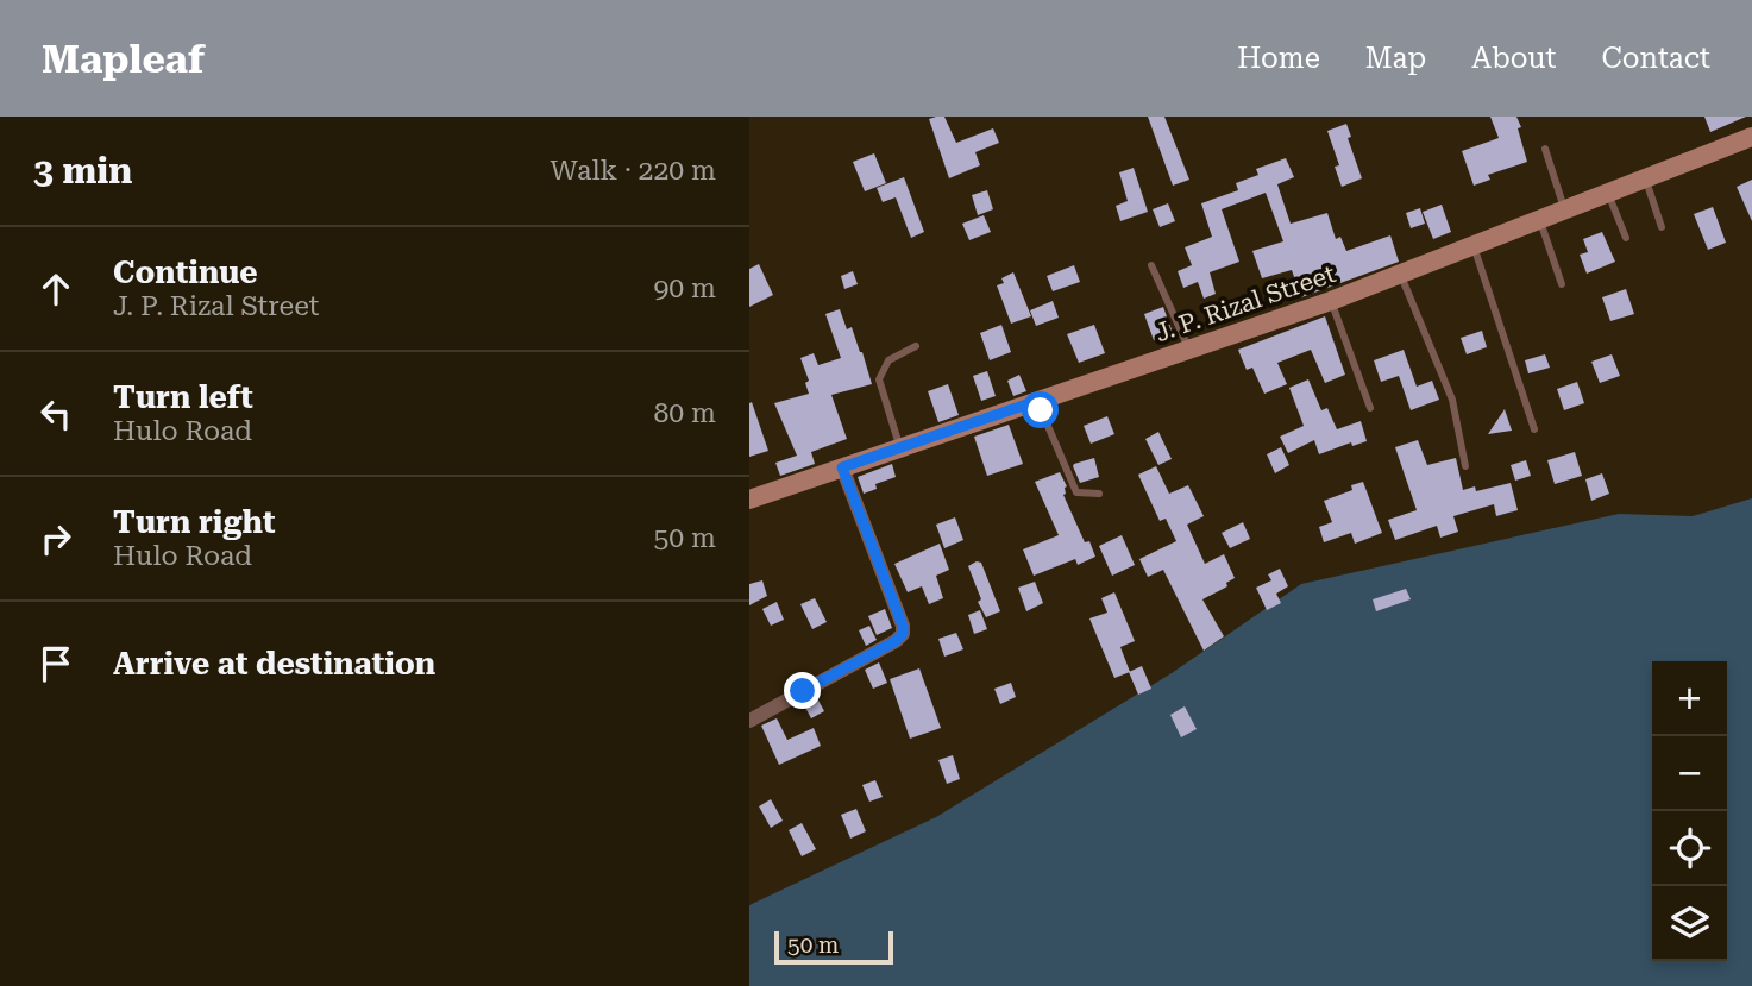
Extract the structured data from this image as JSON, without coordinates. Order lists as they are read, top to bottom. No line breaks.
{"streets":{"main road":["J. P. Rizal Street"]},"scale_bar":"50 m","page":{"header":"Mapleaf","nav":["Home","Map","About","Contact"],"heading":["3 min","Walk · 220 m"],"list":[["Continue","J. P. Rizal Street","90 m"],["Turn left","Hulo Road","80 m"],["Turn right","Hulo Road","50 m"],"Arrive at destination"],"map_buttons":["+","−"],"scale":"50 m"}}
